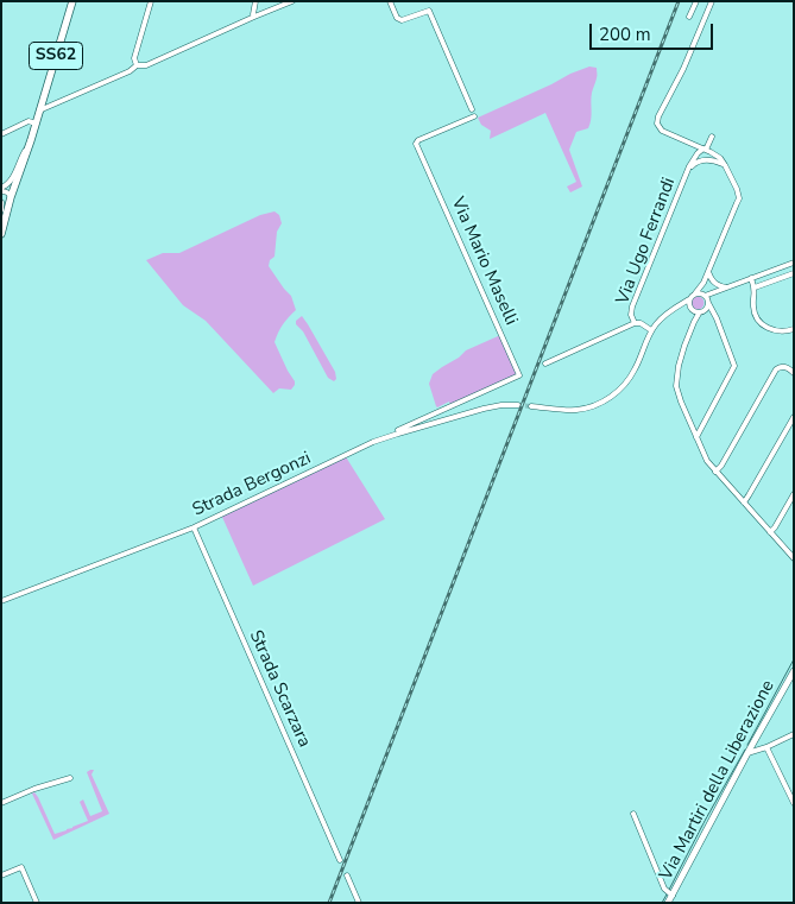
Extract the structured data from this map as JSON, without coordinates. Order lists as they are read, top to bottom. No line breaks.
{"streets":{"main road":["SS62"],"street":["Via Ugo Ferrandi","Via Mario Maselli","Strada Bergonzi","Strada Scarzara","Via Martiri della Liberazione"]},"crossings":[["Via Mario Maselli","Strada Bergonzi"],["Strada Bergonzi","Strada Scarzara"]],"scale_bar":"200 m"}
